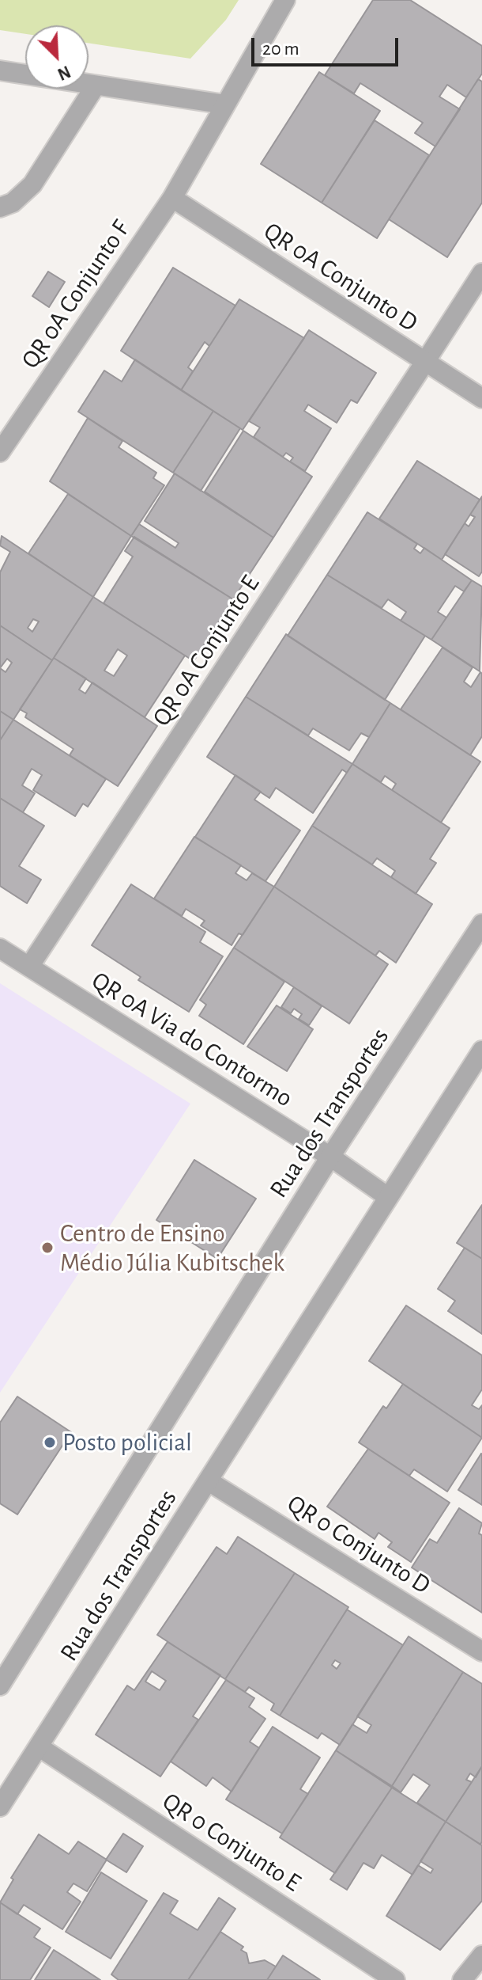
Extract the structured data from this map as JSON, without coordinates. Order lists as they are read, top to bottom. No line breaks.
{"streets":{"street":["QR 0A Conjunto D","QR 0A Conjunto F","QR 0A Conjunto E","QR 0A Via do Contormo","Rua dos Transportes","QR 0 Conjunto D","QR 0 Conjunto E"]},"crossings":[["QR 0A Conjunto D","QR 0A Conjunto F"],["QR 0A Conjunto D","QR 0A Conjunto E"],["QR 0A Conjunto E","QR 0A Via do Contormo"],["QR 0A Via do Contormo","Rua dos Transportes"],["Rua dos Transportes","QR 0 Conjunto D"],["Rua dos Transportes","QR 0 Conjunto E"]],"places":["Centro de Ensino Médio Júlia Kubitschek","Posto policial"],"scale_bar":"20 m","north":"bottom right"}
